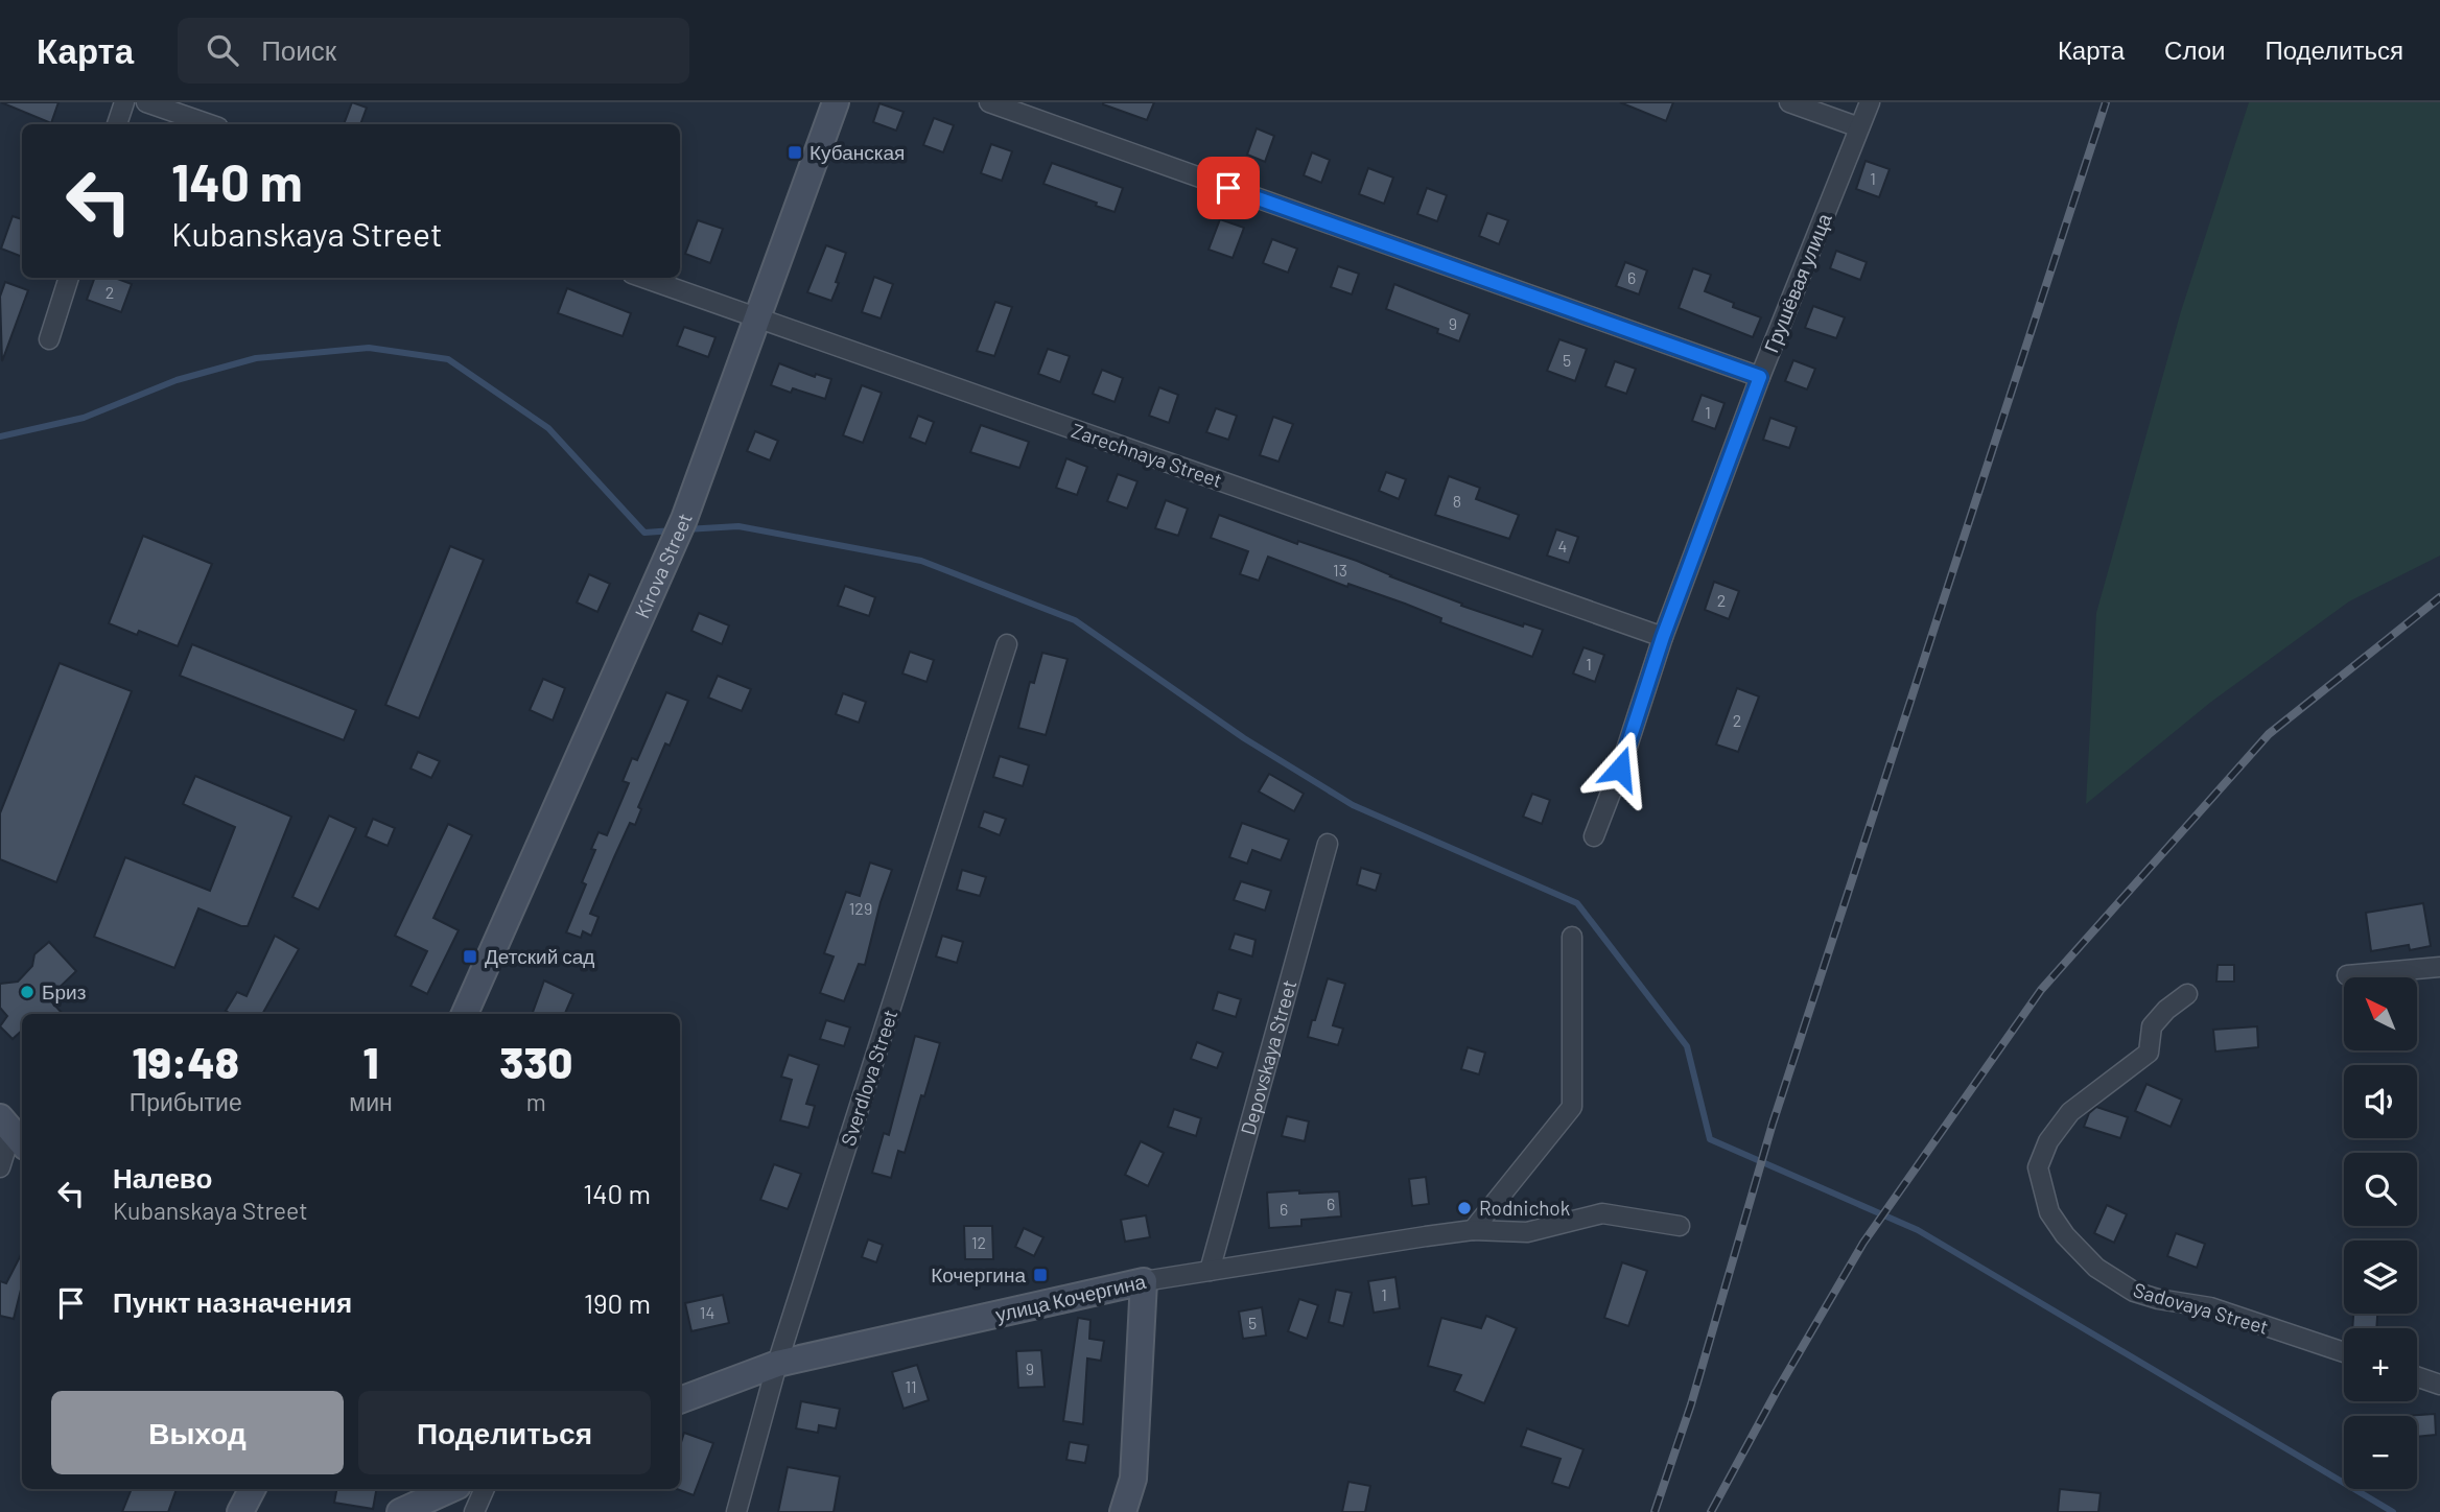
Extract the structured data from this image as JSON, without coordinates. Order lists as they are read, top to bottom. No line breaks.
{"streets":{"street":["Грушёвая улица","Zarechnaya Street","Kirova Street","Depovskaya Street","Sverdlova Street","улица Кочергина","Sadovaya Street"]},"crossings":[["Грушёвая улица","Zarechnaya Street"],["Zarechnaya Street","Kirova Street"],["Depovskaya Street","улица Кочергина"],["Sverdlova Street","улица Кочергина"]],"places":{"transit":["Кубанская","Детский сад","Кочергина"],"other":["Бриз","Rodnichok"]},"house_numbers":["1","6","2","9","5","1","8","4","13","2","1","2","129","6","6","12","1","14","5","9","11"],"north":"top left","page":{"header":"Карта","search":"Поиск","nav":["Карта","Слои","Поделиться"],"turn":["140 m","Kubanskaya Street"],"map_buttons":["+","−"],"eta":["19:48","Прибытие","1","мин","330","m"],"list":[{"name":"Налево","note":"Kubanskaya Street","value":"140 m"},{"name":"Пункт назначения","value":"190 m"}],"buttons":["Выход","Поделиться"]}}
